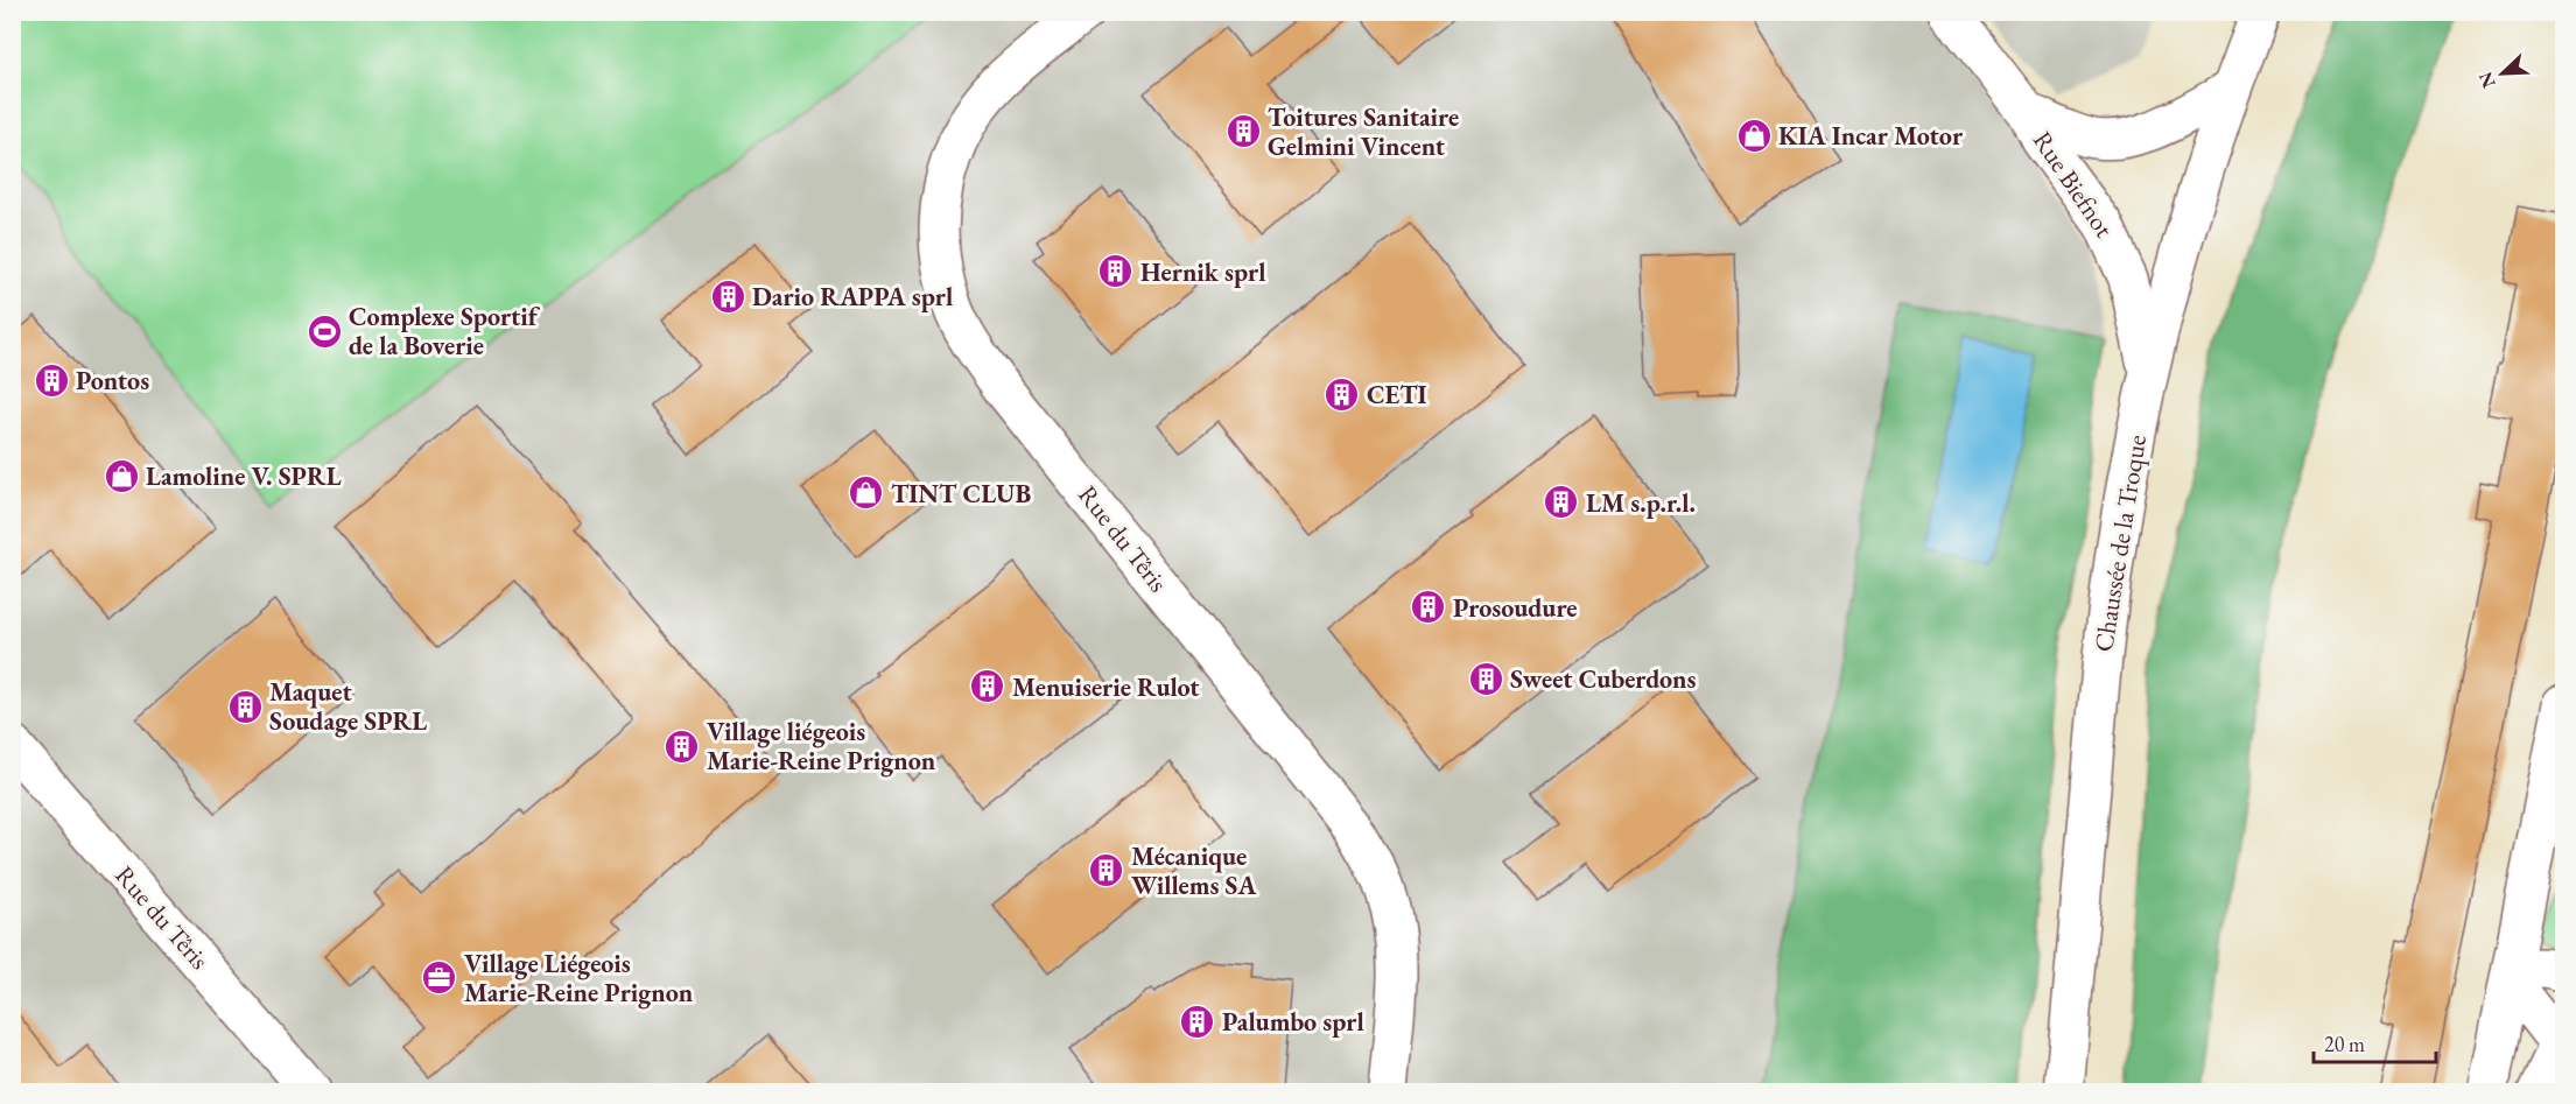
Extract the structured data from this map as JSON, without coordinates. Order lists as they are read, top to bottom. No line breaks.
{"streets":{"street":["Rue Biefnot","Rue du Têris","Chaussée de la Troque"]},"crossings":[["Rue Biefnot","Chaussée de la Troque"]],"places":{"building":["Toitures Sanitaire Gelmini Vincent","Hernik sprl","Dario RAPPA sprl","Pontos","CETI","LM s.p.r.l.","Prosoudure","Sweet Cuberdons","Menuiserie Rulot","Maquet Soudage SPRL","Village liégeois Marie-Reine Prignon","Mécanique Willems SA","Palumbo sprl"],"shop":["KIA Incar Motor","Lamoline V. SPRL","TINT CLUB"],"sports":["Complexe Sportif de la Boverie"],"office":["Village Liégeois Marie-Reine Prignon"]},"scale_bar":"20 m","north":"bottom left"}
